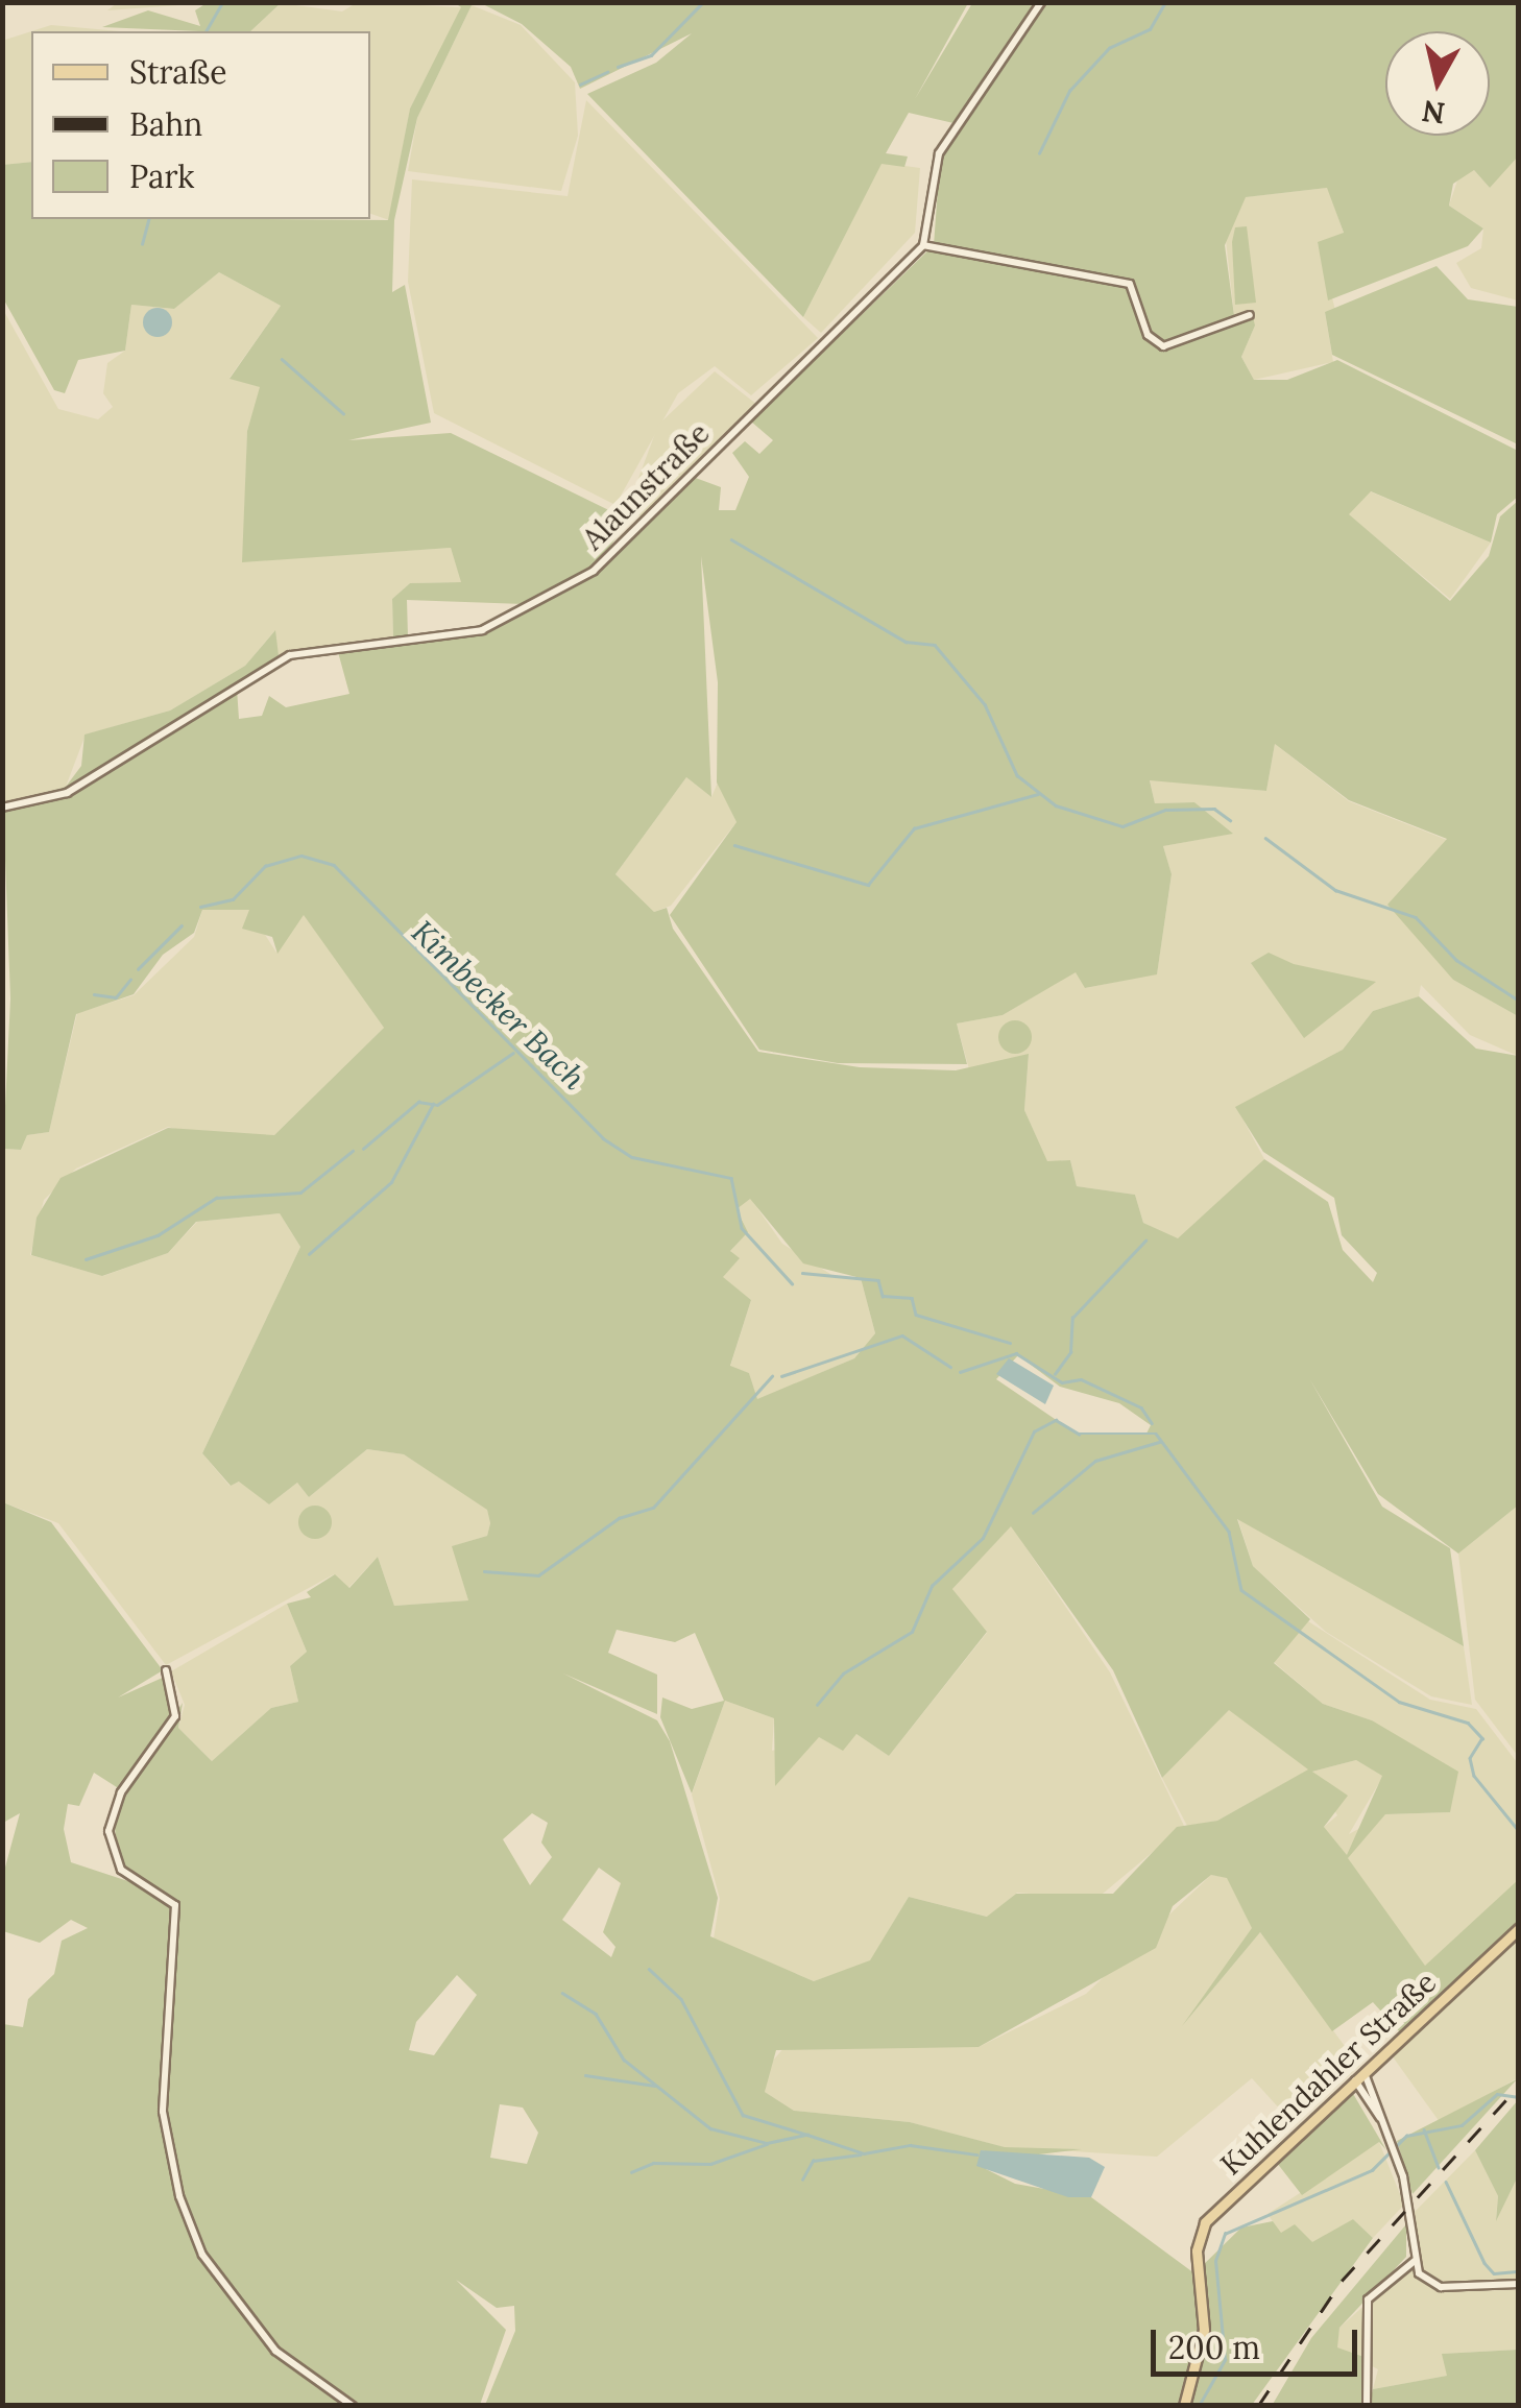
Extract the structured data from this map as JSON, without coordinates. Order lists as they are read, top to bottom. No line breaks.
{"streets":{"main road":["Kuhlendahler Straße"],"street":["Alaunstraße"]},"water":["Kimbecker Bach"],"legend":["Straße","Bahn","Park"],"scale_bar":"200 m","north":"bottom"}
